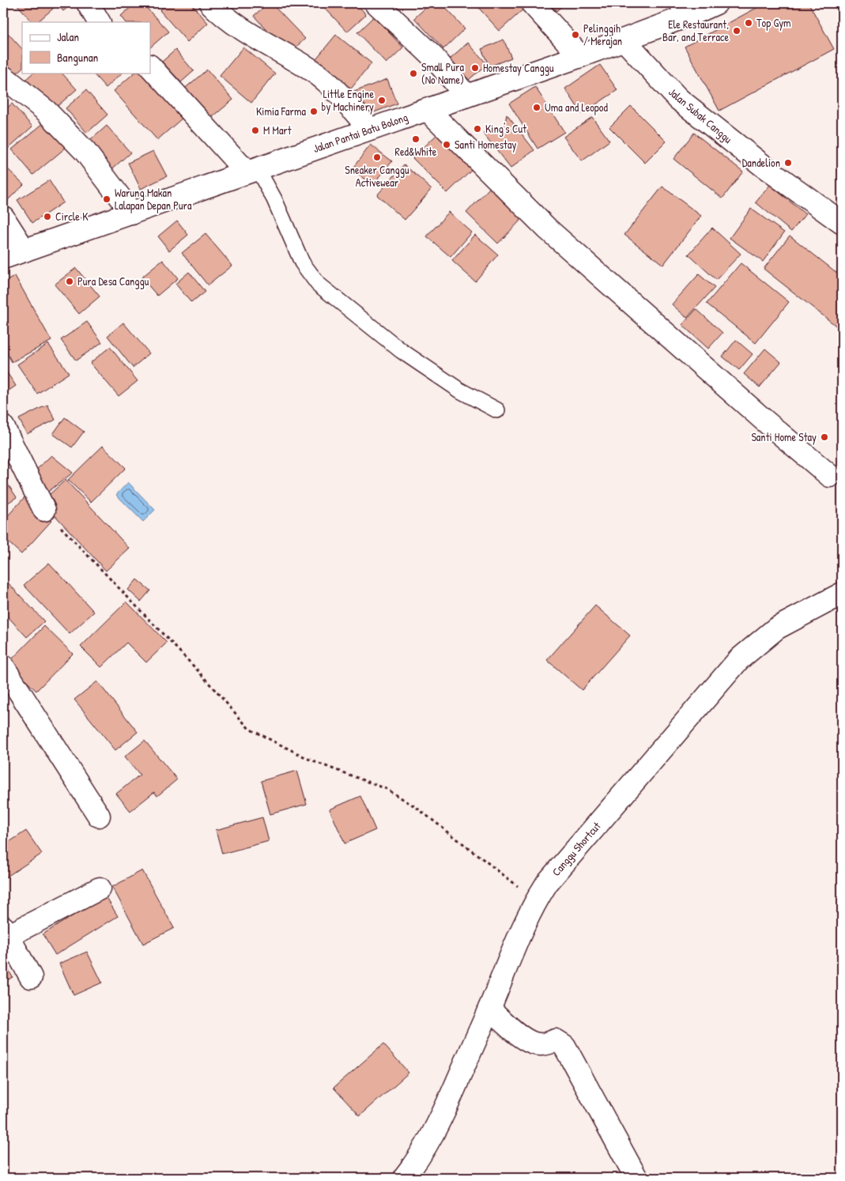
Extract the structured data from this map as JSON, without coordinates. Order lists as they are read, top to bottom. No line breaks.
{"streets":{"street":["Jalan Subak Canggu","Jalan Pantai Batu Bolong","Canggu Shortcut"]},"crossings":[["Jalan Subak Canggu","Jalan Pantai Batu Bolong"]],"places":["Top Gym","Ele Restaurant, Bar, and Terrace","Pelinggih / Merajan","Homestay Canggu","Small Pura (No Name)","Little Engine by Machinery","Uma and Leopod","Kimia Farma","King's Cut","M Mart","Red&White","Santi Homestay","Sneaker Canggu Activewear","Dandelion","Warung Makan Lalapan Depan Pura","Circle K","Pura Desa Canggu","Santi Home Stay"],"legend":["Jalan","Bangunan"]}
